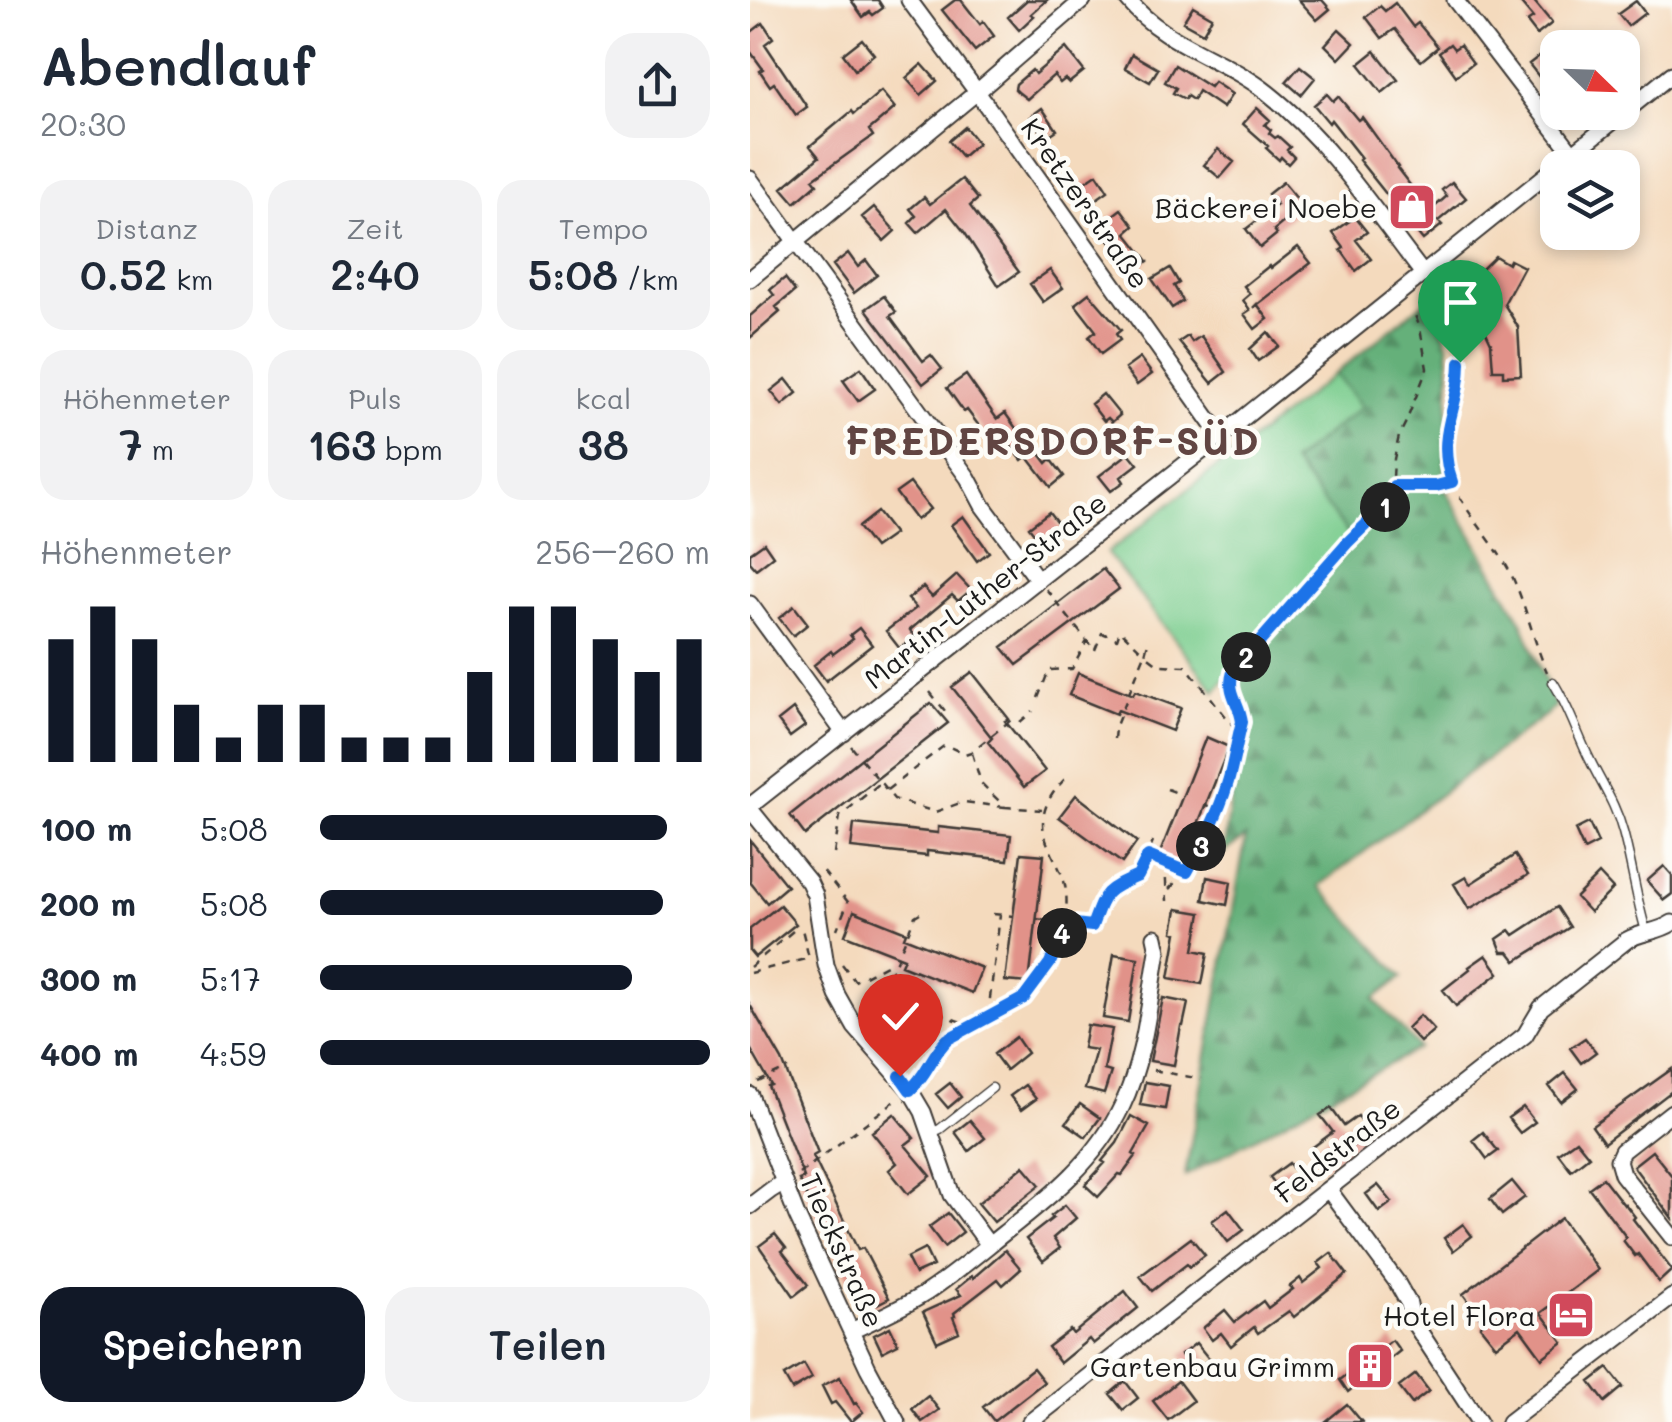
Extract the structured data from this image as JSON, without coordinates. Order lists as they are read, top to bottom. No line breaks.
{"streets":{"street":["Kretzerstraße","Martin-Luther-Straße","Feldstraße","Tieckstraße"]},"crossings":[["Kretzerstraße","Martin-Luther-Straße"]],"districts":["FREDERSDORF-SÜD"],"places":{"shop":["Bäckerei Noebe"],"hotel":["Hotel Flora"],"building":["Gartenbau Grimm"]},"north":"bottom right","page":{"heading":["Abendlauf","20:30"],"stats":[["Distanz","0.52 km"],["Zeit","2:40"],["Tempo","5:08 /km"],["Höhenmeter","7 m"],["Puls","163 bpm"],["kcal","38"]],"pins":["1","2","3","4"],"chart":["Höhenmeter","256–260 m"],"list":[{"name":"100 m","note":"5:08"},{"name":"200 m","note":"5:08"},{"name":"300 m","note":"5:17"},{"name":"400 m","note":"4:59"}],"buttons":["Speichern","Teilen"]}}
